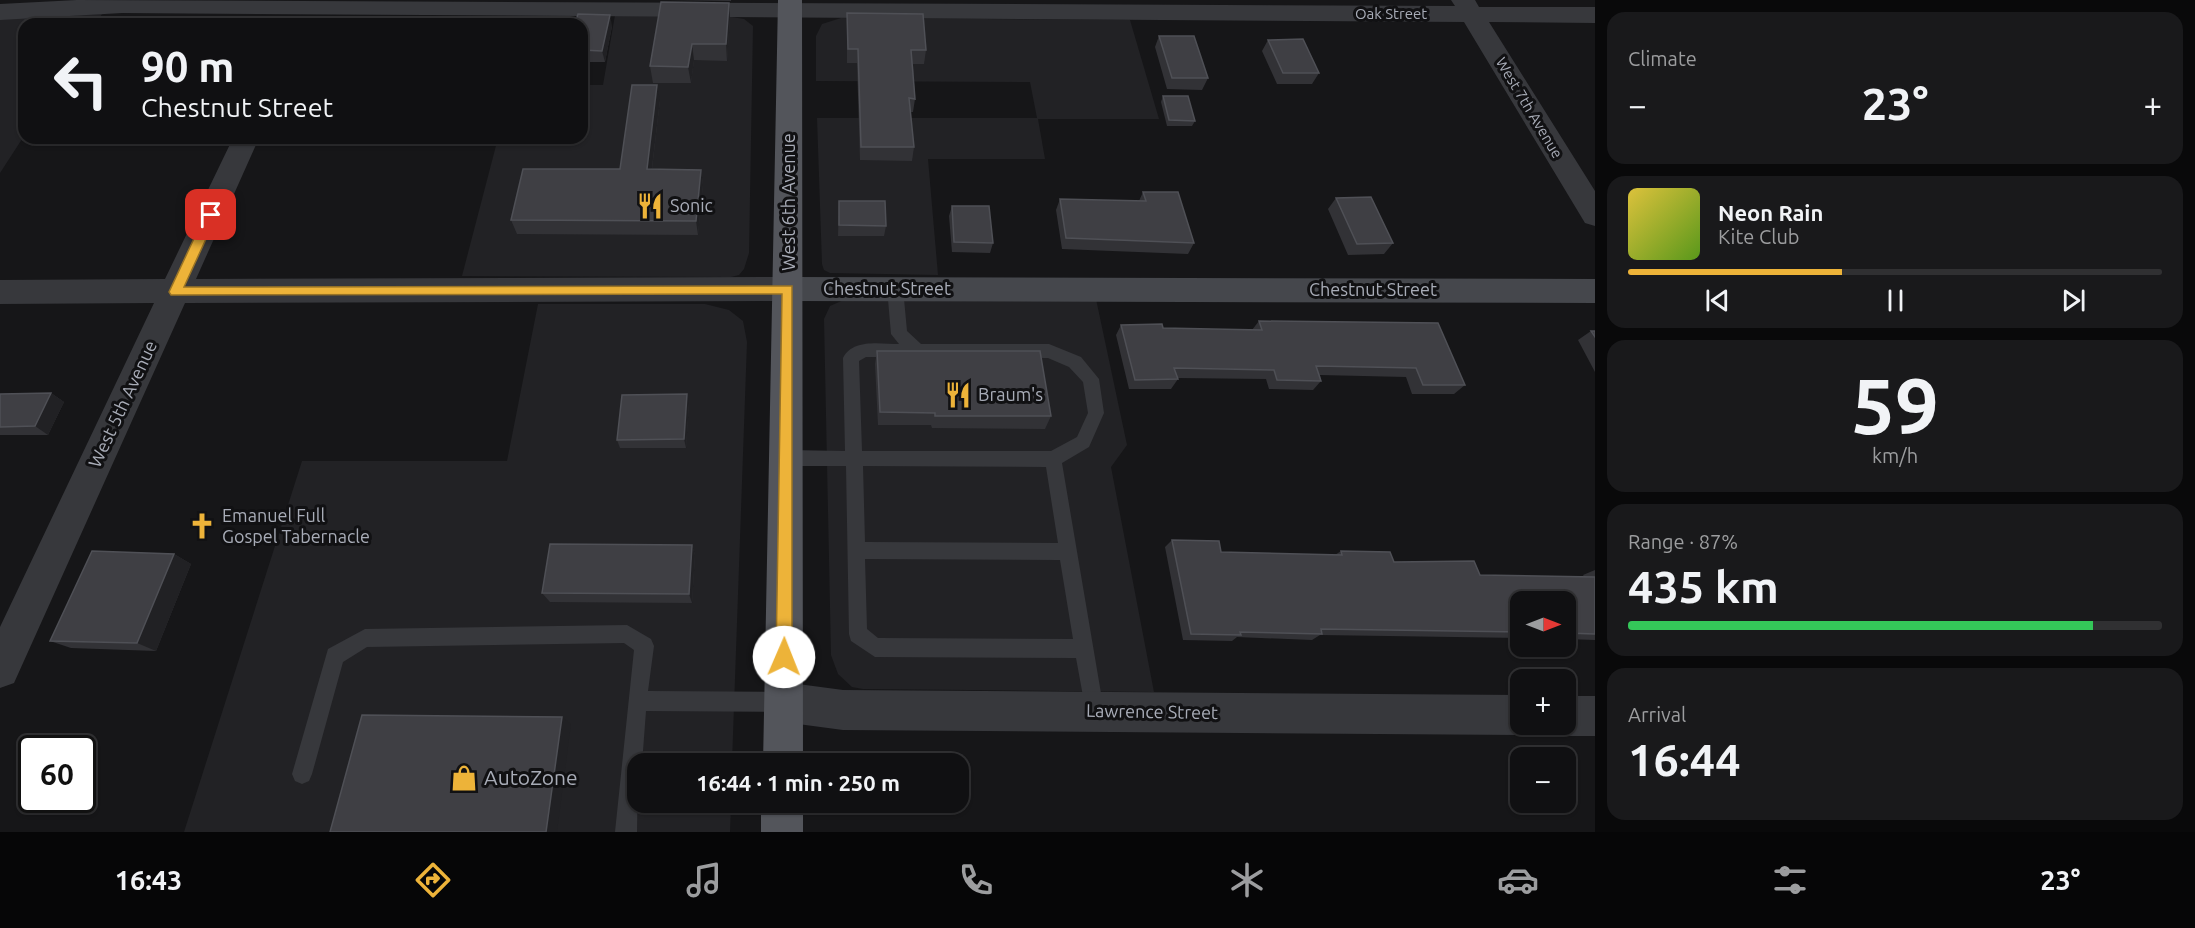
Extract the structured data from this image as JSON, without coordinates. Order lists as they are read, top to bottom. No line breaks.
{"streets":{"main road":["West 6th Avenue"],"street":["Oak Street","West 7th Avenue","Chestnut Street","West 5th Avenue","Lawrence Street"]},"crossings":[["Oak Street","West 7th Avenue"],["Oak Street","West 6th Avenue"],["West 6th Avenue","Chestnut Street"],["West 6th Avenue","Lawrence Street"],["Chestnut Street","West 5th Avenue"]],"places":{"restaurant":["Sonic","Braum's"],"church":["Emanuel Full Gospel Tabernacle"],"shop":["AutoZone"]},"north":"right","page":{"tile":["Climate",["59","km/h"],["Range · 87%","435 km"],["Arrival","16:44"]],"turn":["90 m","Chestnut Street"],"heat":["−","23°","+"],"song":["Neon Rain","Kite Club"],"map_buttons":["+","−"],"limit":"60","trip":"16:44 · 1 min · 250 m","tabs":["16:43","23°"]}}
